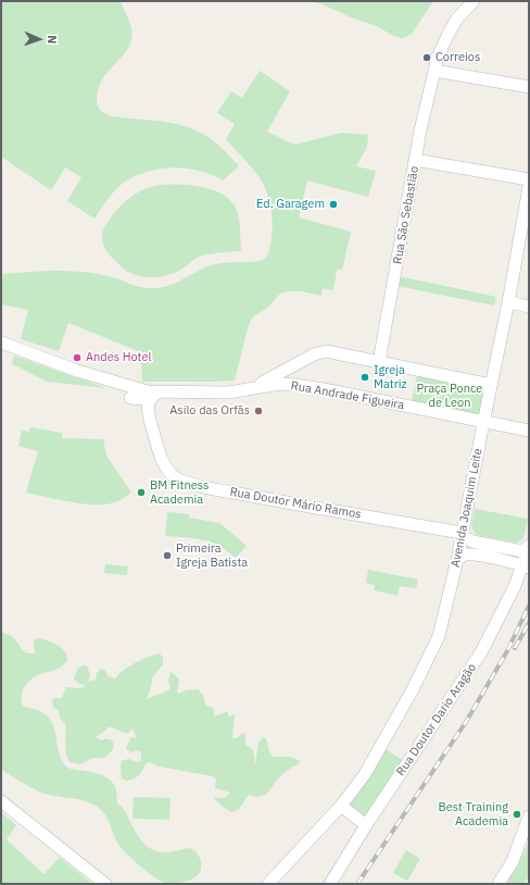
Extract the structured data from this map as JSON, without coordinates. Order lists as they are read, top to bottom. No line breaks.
{"streets":{"street":["Rua São Sebastião","Rua Andrade Figueira","Rua Doutor Mário Ramos","Avenida Joaquim Leite","Rua Doutor Dario Aragão"]},"crossings":[["Rua Andrade Figueira","Rua Doutor Mário Ramos"],["Rua Andrade Figueira","Avenida Joaquim Leite"],["Rua Doutor Mário Ramos","Avenida Joaquim Leite"],["Rua Doutor Mário Ramos","Rua Doutor Dario Aragão"]],"parks":["Praça Ponce de Leon"],"places":["Correios","Ed. Garagem","Andes Hotel","Igreja Matriz","Asilo das Orfãs","BM Fitness Academia","Primeira Igreja Batista","Best Training Academia"],"north":"right"}
